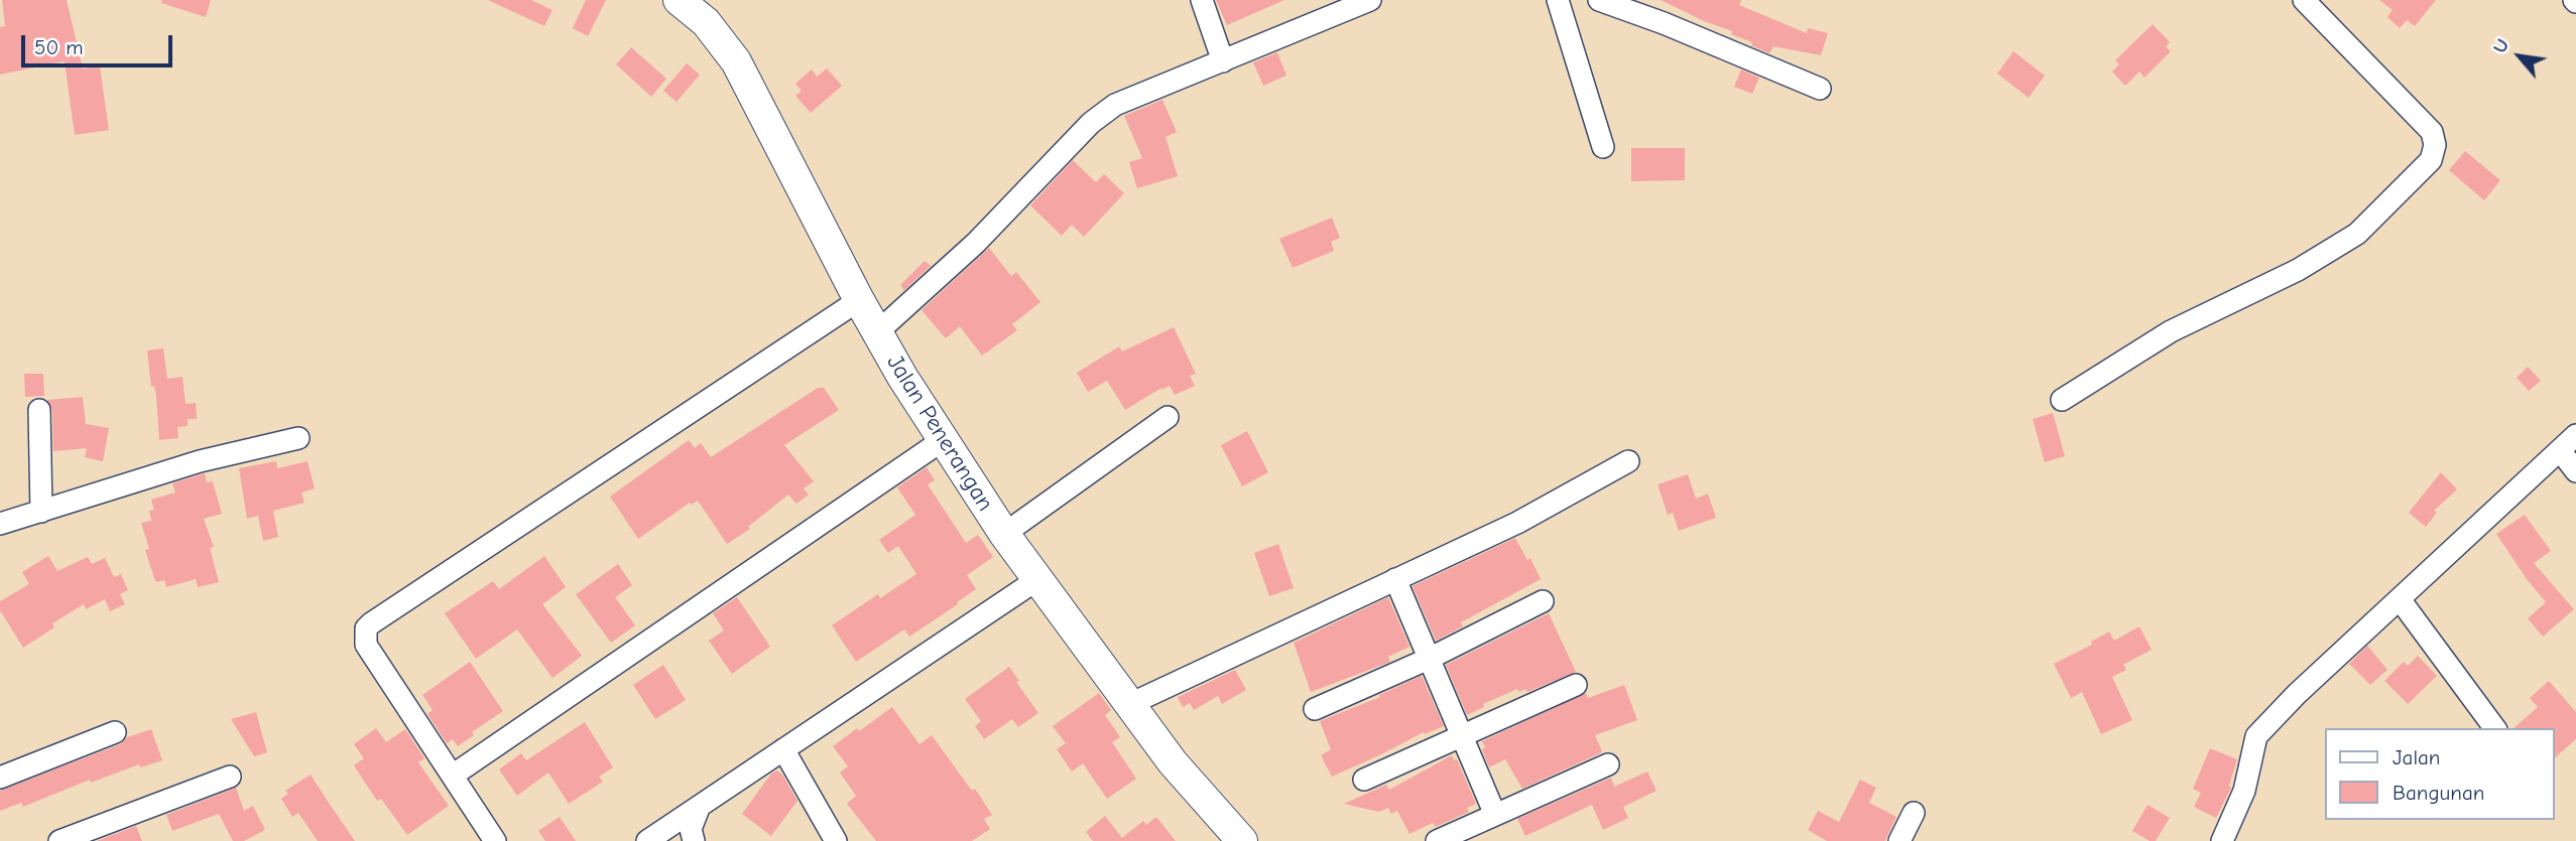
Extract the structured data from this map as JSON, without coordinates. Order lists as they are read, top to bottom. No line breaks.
{"streets":{"street":["Jalan Penerangan"]},"legend":["Jalan","Bangunan"],"scale_bar":"50 m","north":"top left"}
